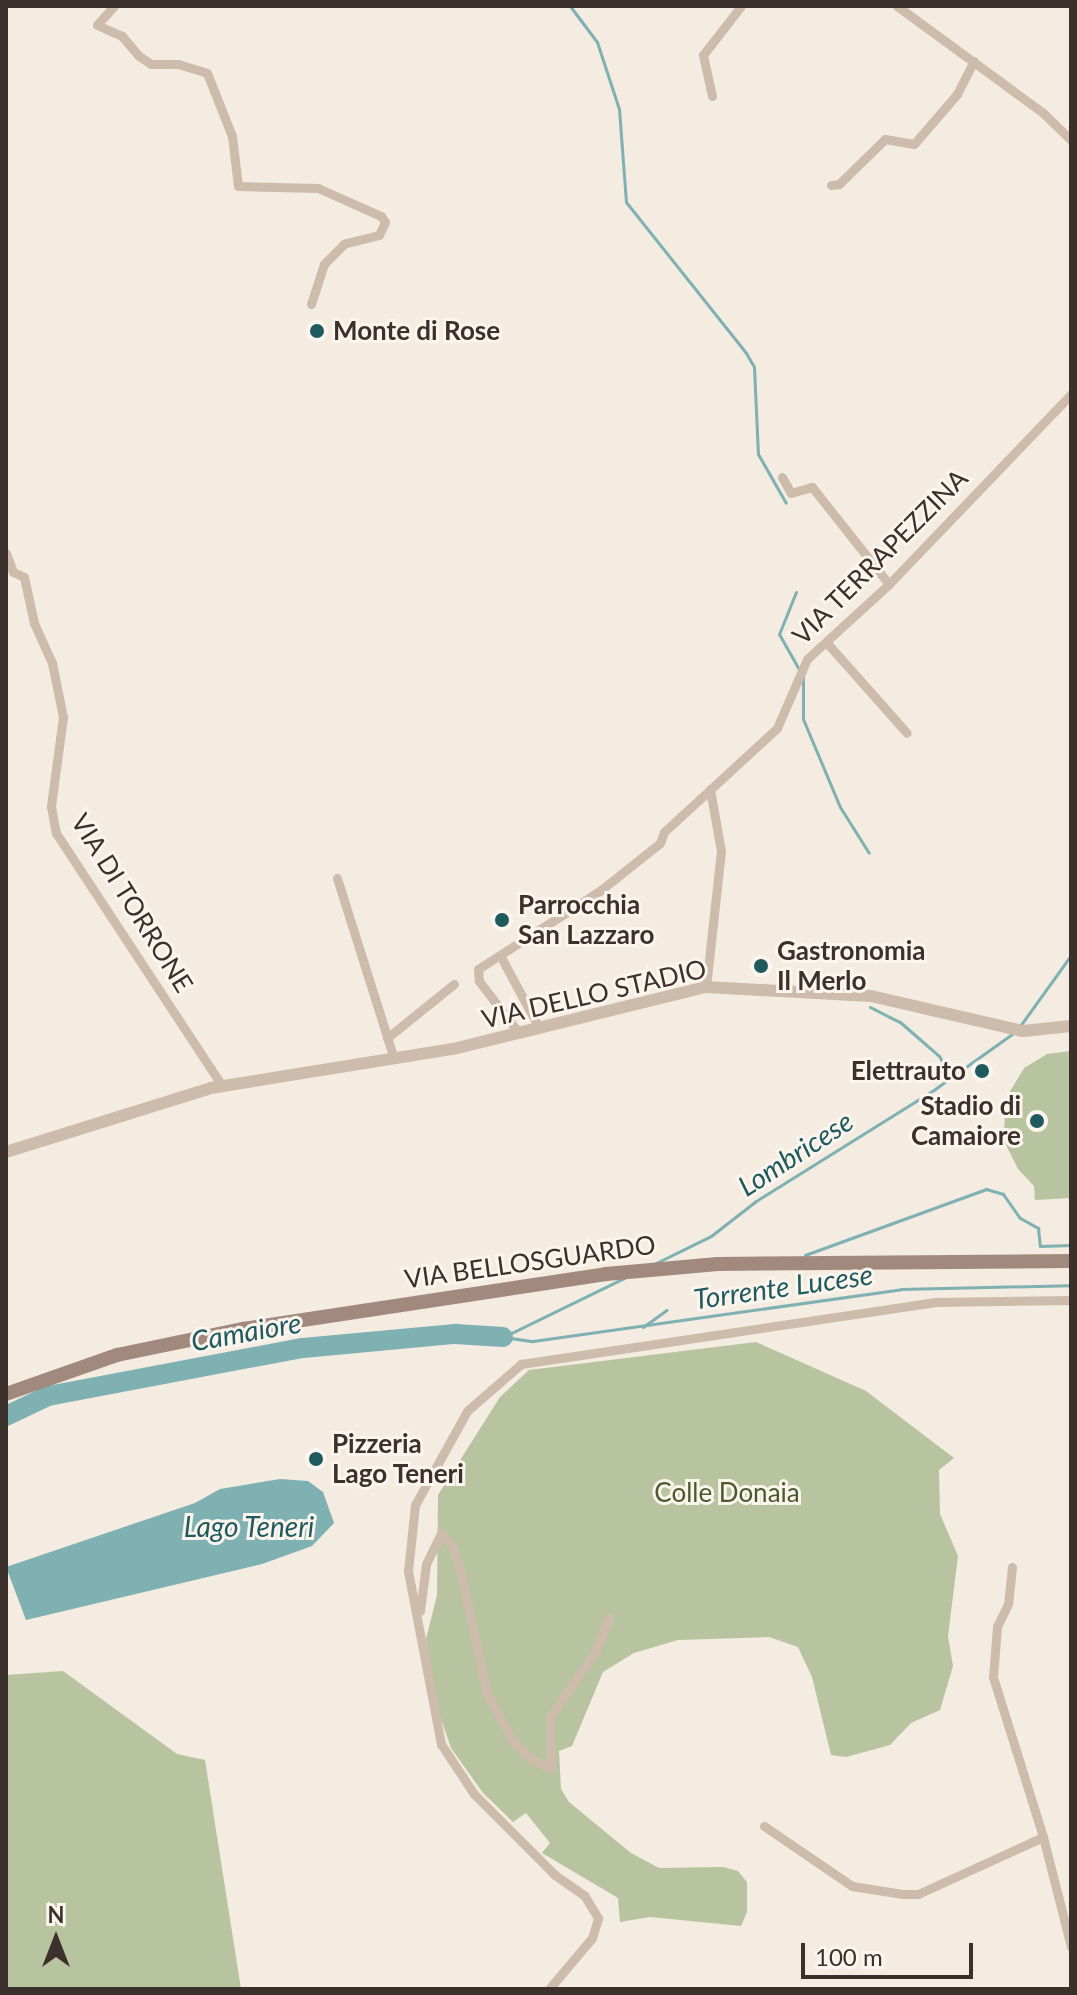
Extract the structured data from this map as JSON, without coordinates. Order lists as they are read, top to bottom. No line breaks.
{"streets":{"main road":["VIA BELLOSGUARDO"],"street":["VIA TERRAPEZZINA","VIA DI TORRONE","VIA DELLO STADIO"]},"crossings":[["VIA TERRAPEZZINA","VIA DELLO STADIO"],["VIA DI TORRONE","VIA DELLO STADIO"]],"water":["Lombricese","Torrente Lucese","Camaiore","Lago Teneri"],"parks":["Colle Donaia"],"places":["Monte di Rose","Parrocchia San Lazzaro","Gastronomia Il Merlo","Elettrauto","Stadio di Camaiore","Pizzeria Lago Teneri"],"scale_bar":"100 m","north":"top"}
